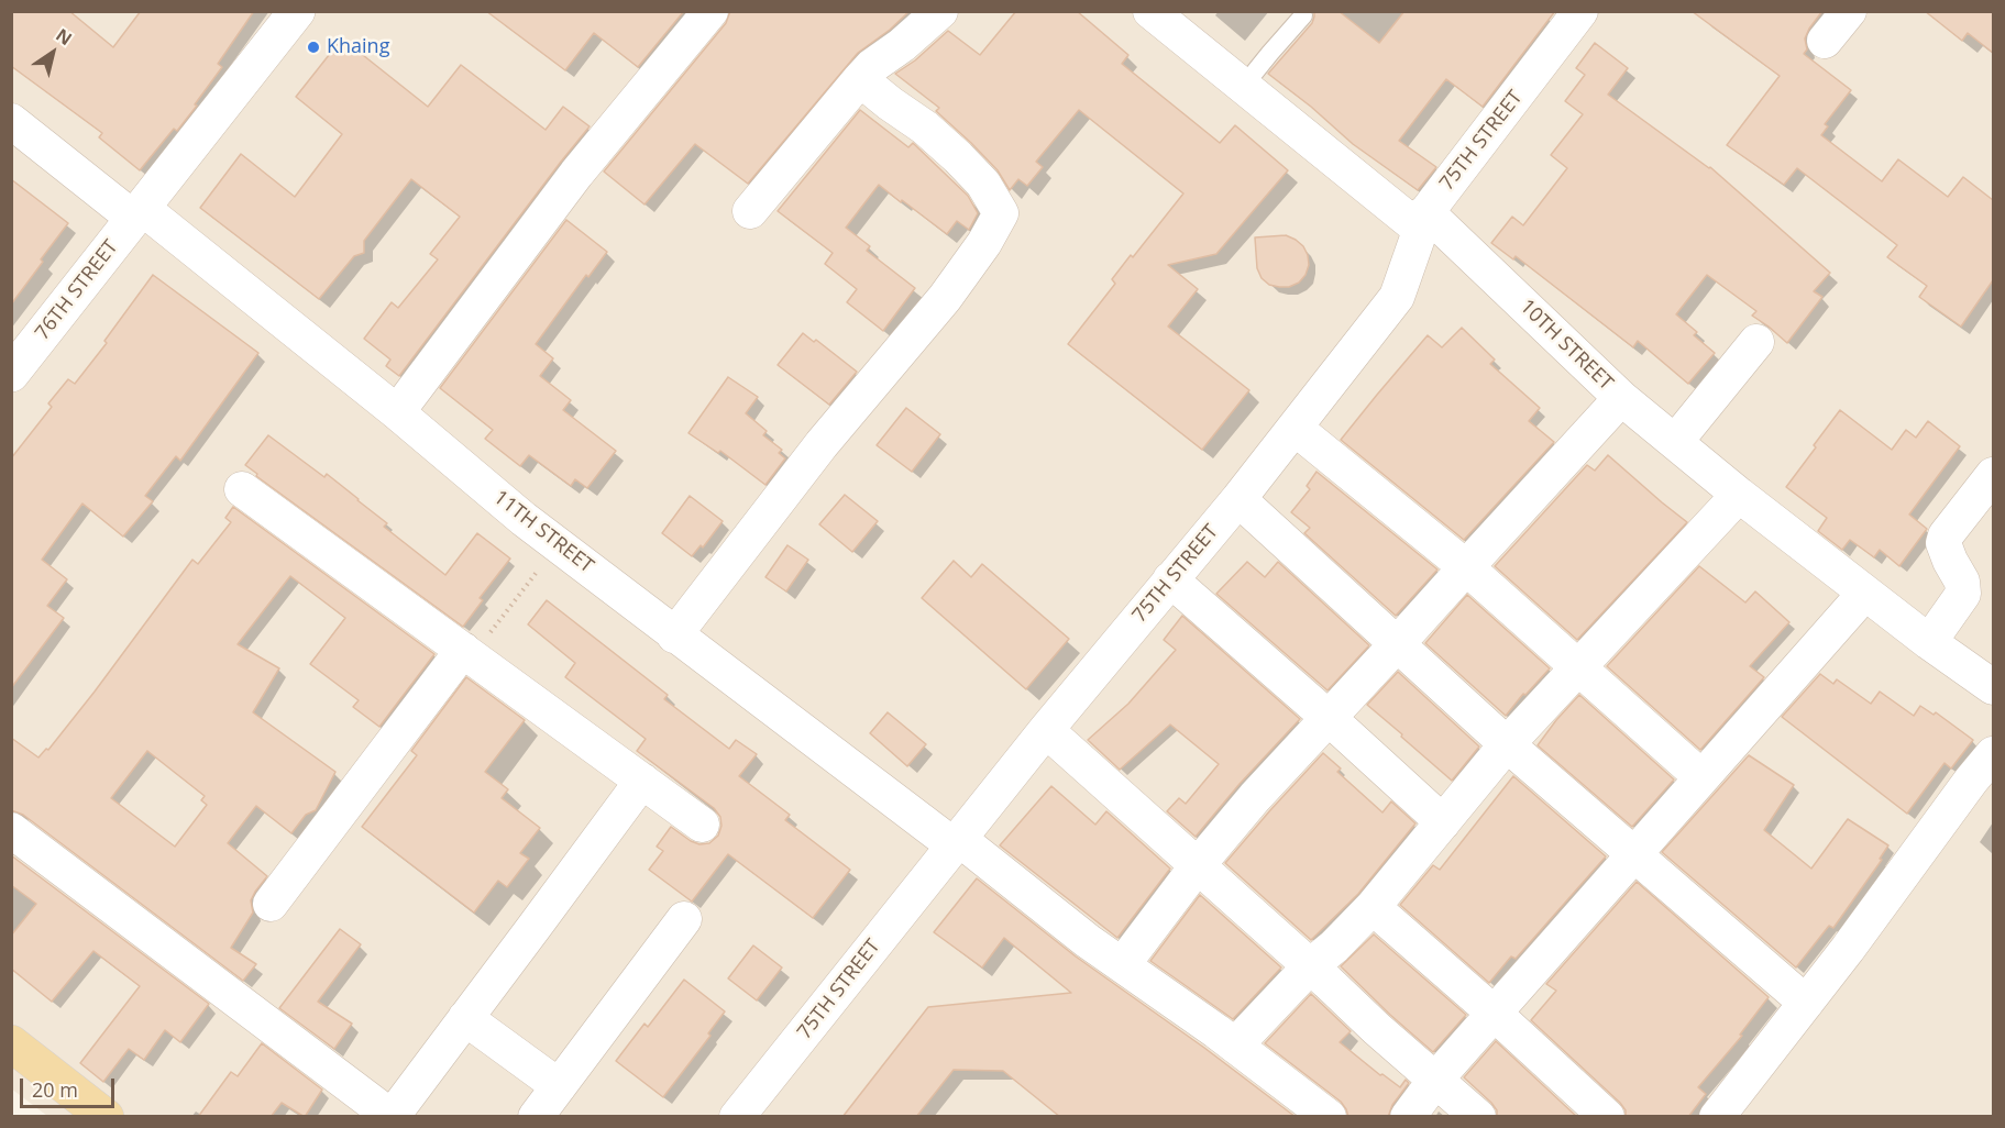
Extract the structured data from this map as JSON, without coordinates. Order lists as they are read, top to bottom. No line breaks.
{"streets":{"street":["75TH STREET","76TH STREET","10TH STREET","11TH STREET"]},"crossings":[["75TH STREET","10TH STREET"],["75TH STREET","11TH STREET"],["76TH STREET","11TH STREET"]],"places":["Khaing"],"scale_bar":"20 m","north":"top right"}
